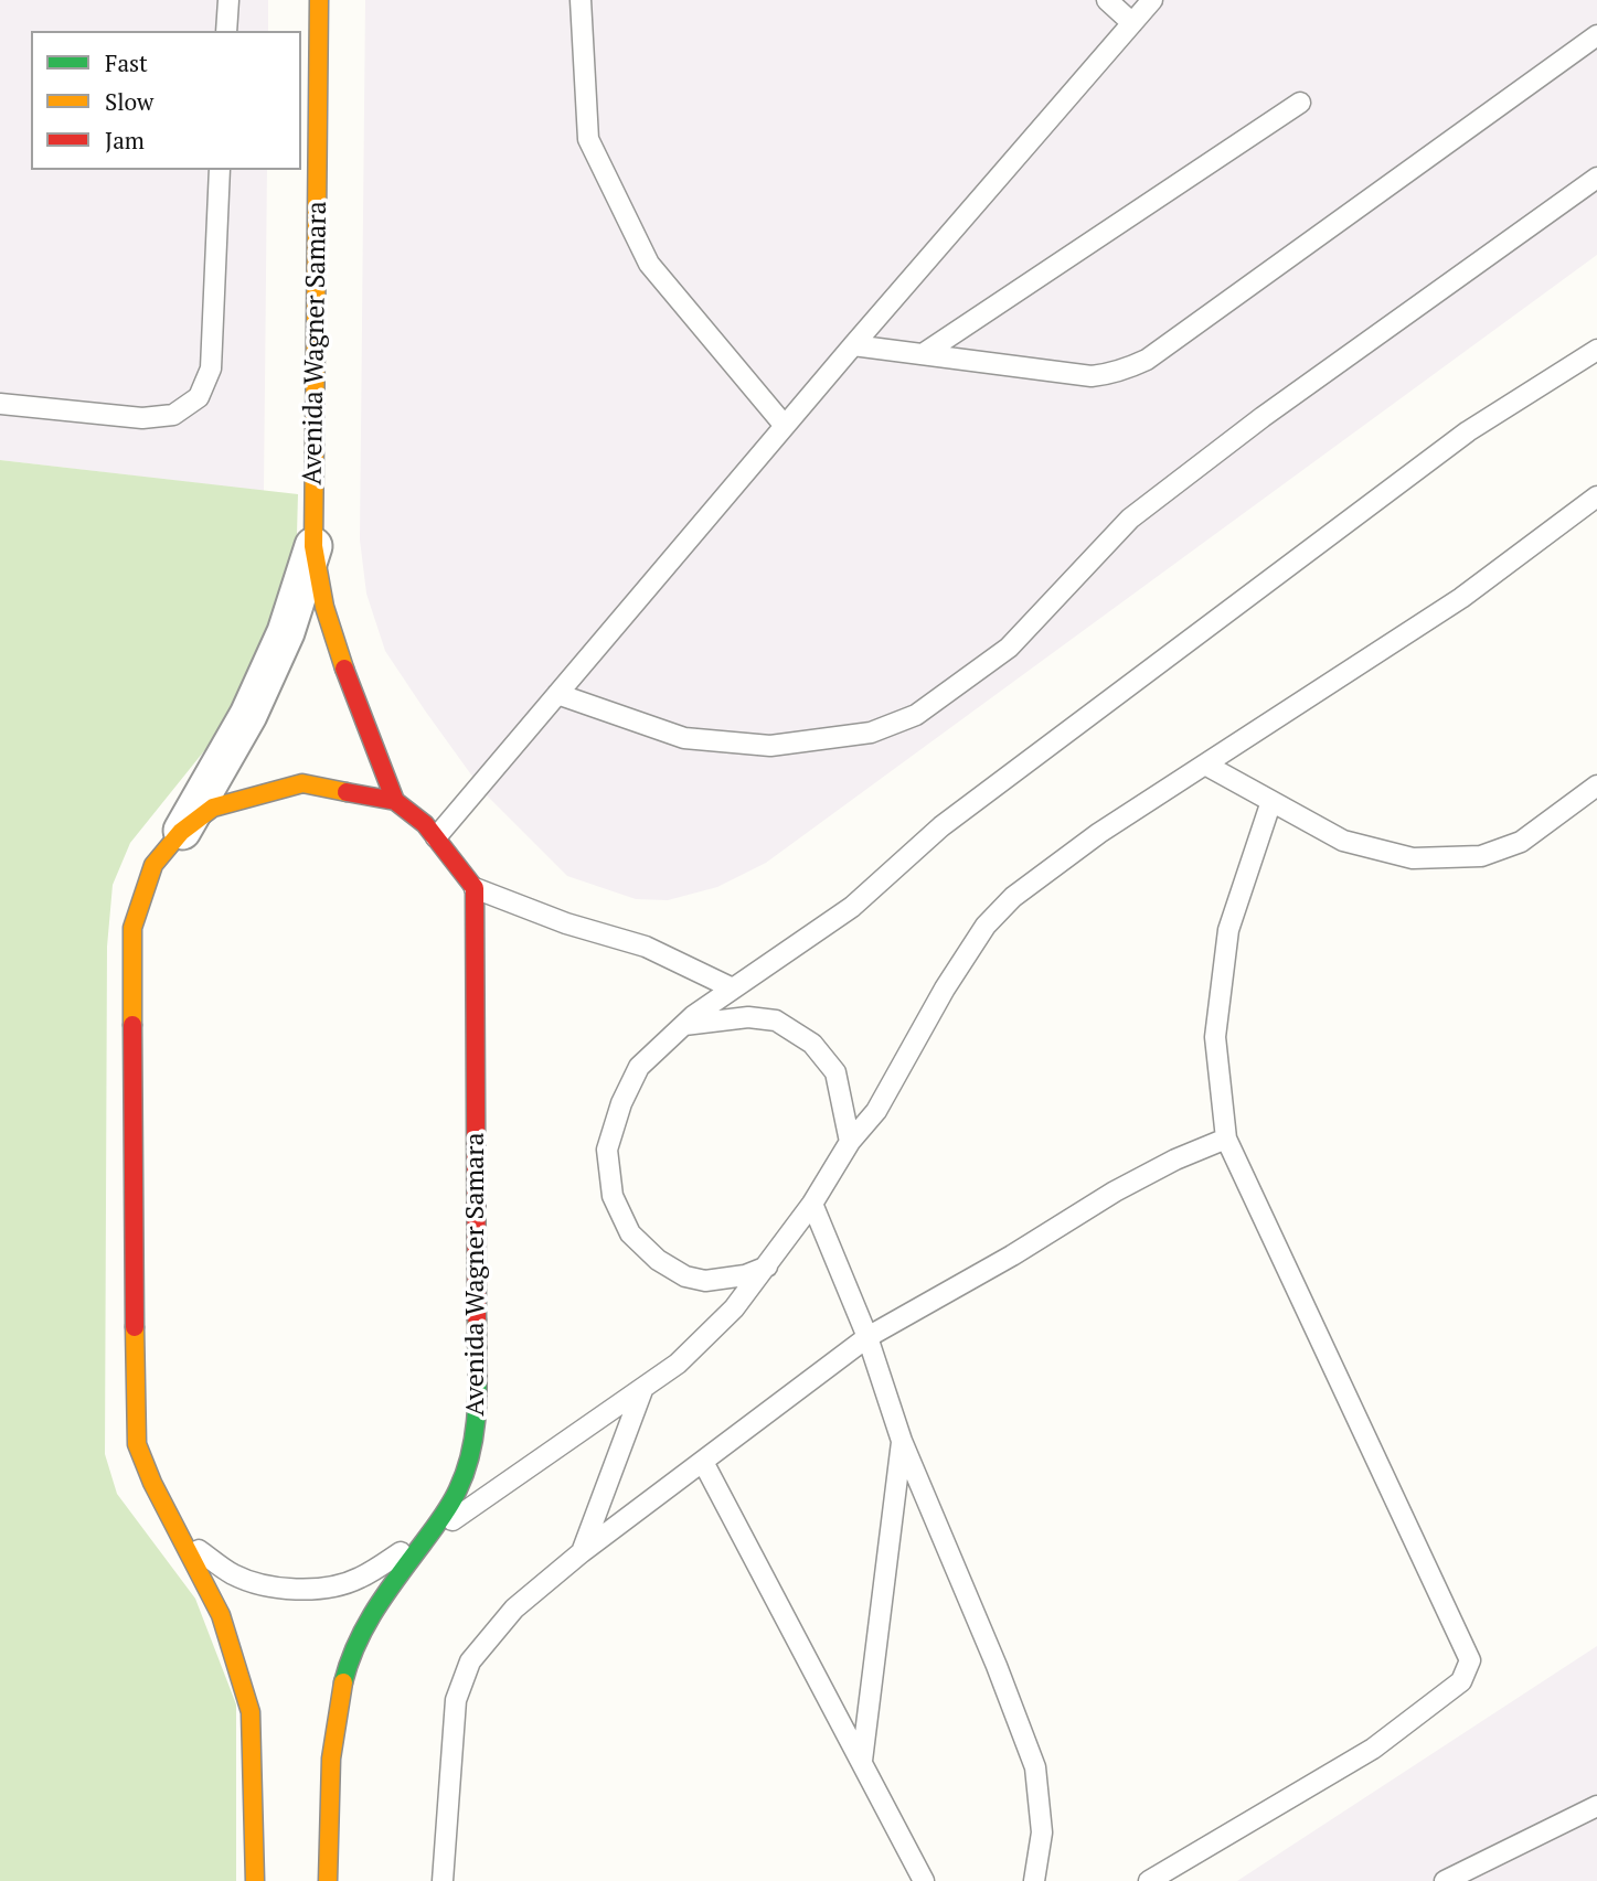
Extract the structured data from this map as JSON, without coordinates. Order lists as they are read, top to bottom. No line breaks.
{"streets":{"street":["Avenida Wagner Samara"]},"legend":["Fast","Slow","Jam"]}
